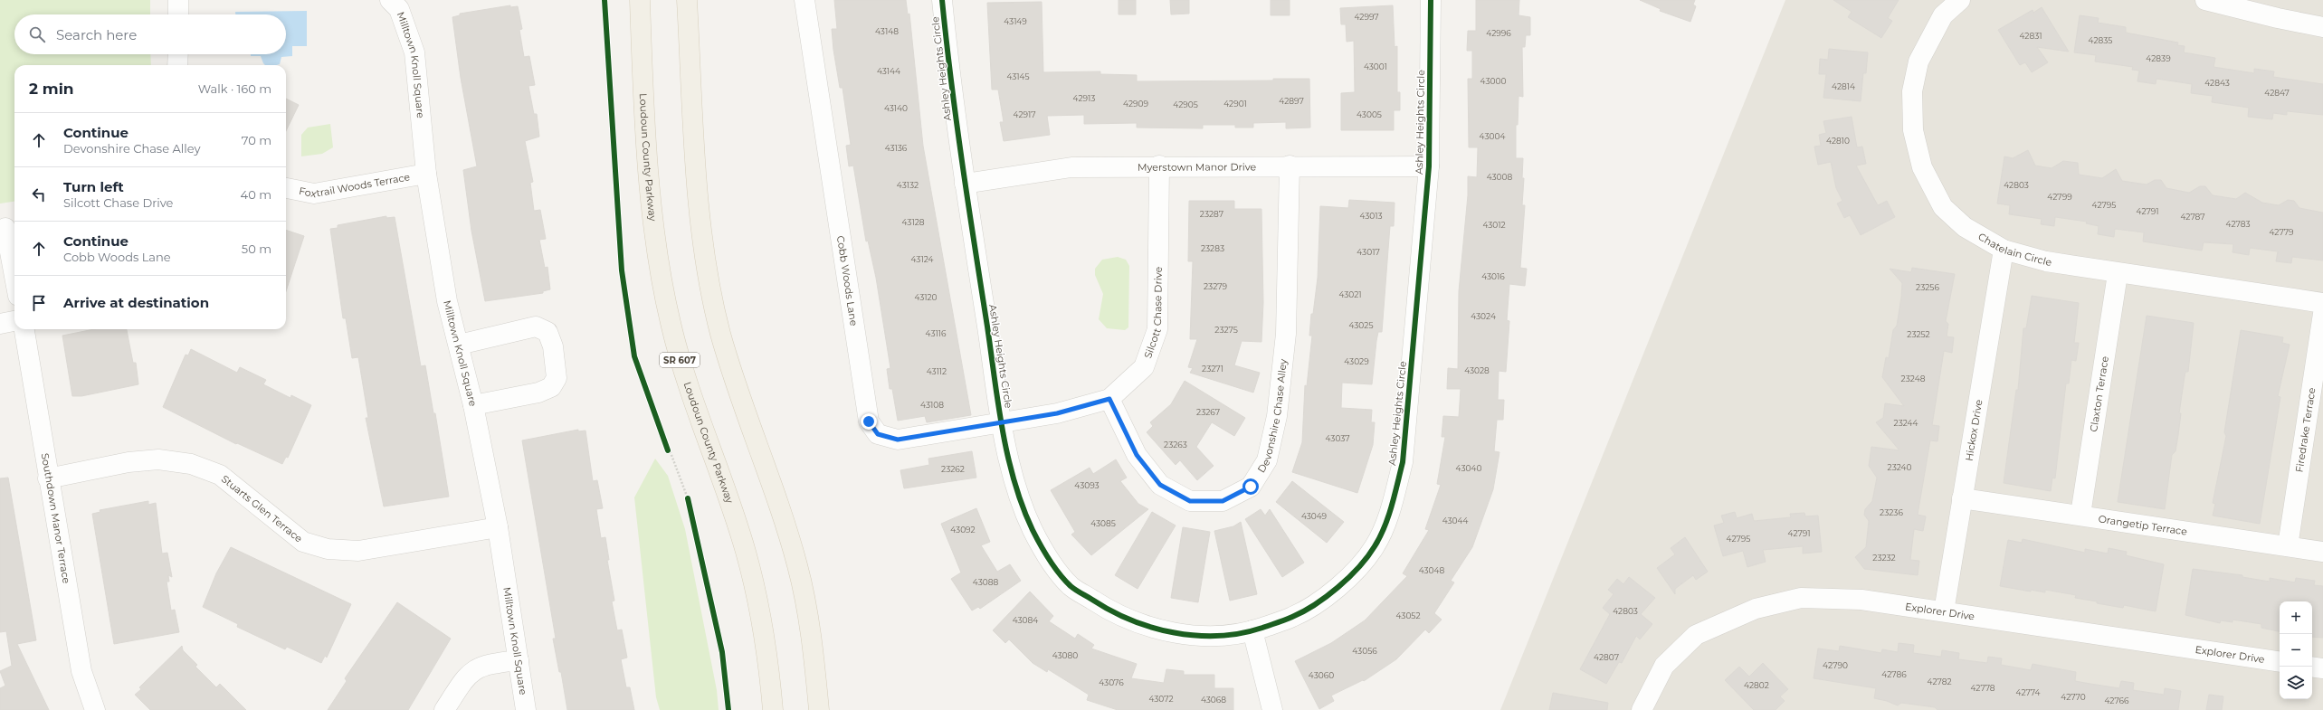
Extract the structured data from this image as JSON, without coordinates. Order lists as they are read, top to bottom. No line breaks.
{"streets":{"main road":["Loudoun County Parkway","SR 607"],"street":["Milltown Knoll Square","Ashley Heights Circle","Myerstown Manor Drive","Foxtrail Woods Terrace","Chatelain Circle","Cobb Woods Lane","Silcott Chase Drive","Claxton Terrace","Devonshire Chase Alley","Firedrake Terrace","Hickox Drive","Stuarts Glen Terrace","Southdown Manor Terrace","Orangetip Terrace","Explorer Drive"]},"crossings":[["Milltown Knoll Square","Foxtrail Woods Terrace"],["Milltown Knoll Square","Stuarts Glen Terrace"],["Ashley Heights Circle","Myerstown Manor Drive"],["Ashley Heights Circle","Cobb Woods Lane"],["Ashley Heights Circle","Silcott Chase Drive"],["Myerstown Manor Drive","Silcott Chase Drive"],["Myerstown Manor Drive","Devonshire Chase Alley"],["Chatelain Circle","Claxton Terrace"],["Chatelain Circle","Hickox Drive"],["Cobb Woods Lane","Silcott Chase Drive"],["Silcott Chase Drive","Devonshire Chase Alley"],["Claxton Terrace","Orangetip Terrace"],["Firedrake Terrace","Orangetip Terrace"],["Hickox Drive","Orangetip Terrace"],["Hickox Drive","Explorer Drive"],["Stuarts Glen Terrace","Southdown Manor Terrace"]],"house_numbers":["42997","43149","43148","42996","42831","42835","42839","43001","43144","43145","43000","42843","42814","42847","42913","42897","42909","42901","42905","43140","42917","43005","43004","42810","43136","43008","43132","42803","42799","42795","42791","23287","43013","42787","43128","42783","43012","42779","23283","43017","43124","43016","23279","23256","43021","43120","43024","43025","23275","43116","23252","43029","23271","43028","43112","23248","43108","23267","23244","43037","23263","23240","43040","23262","43093","23236","43049","43044","43085","43092","42791","42795","23232","43048","43088","42803","43052","43084","43056","43080","42807","42790","42786","43060","42782","43076","42802","42778","42774","42770","43072","43068","42766"],"page":{"search":"Search here","heading":["2 min","Walk · 160 m"],"list":[["Continue","Devonshire Chase Alley","70 m"],["Turn left","Silcott Chase Drive","40 m"],["Continue","Cobb Woods Lane","50 m"],"Arrive at destination"],"map_buttons":["+","−"]}}
